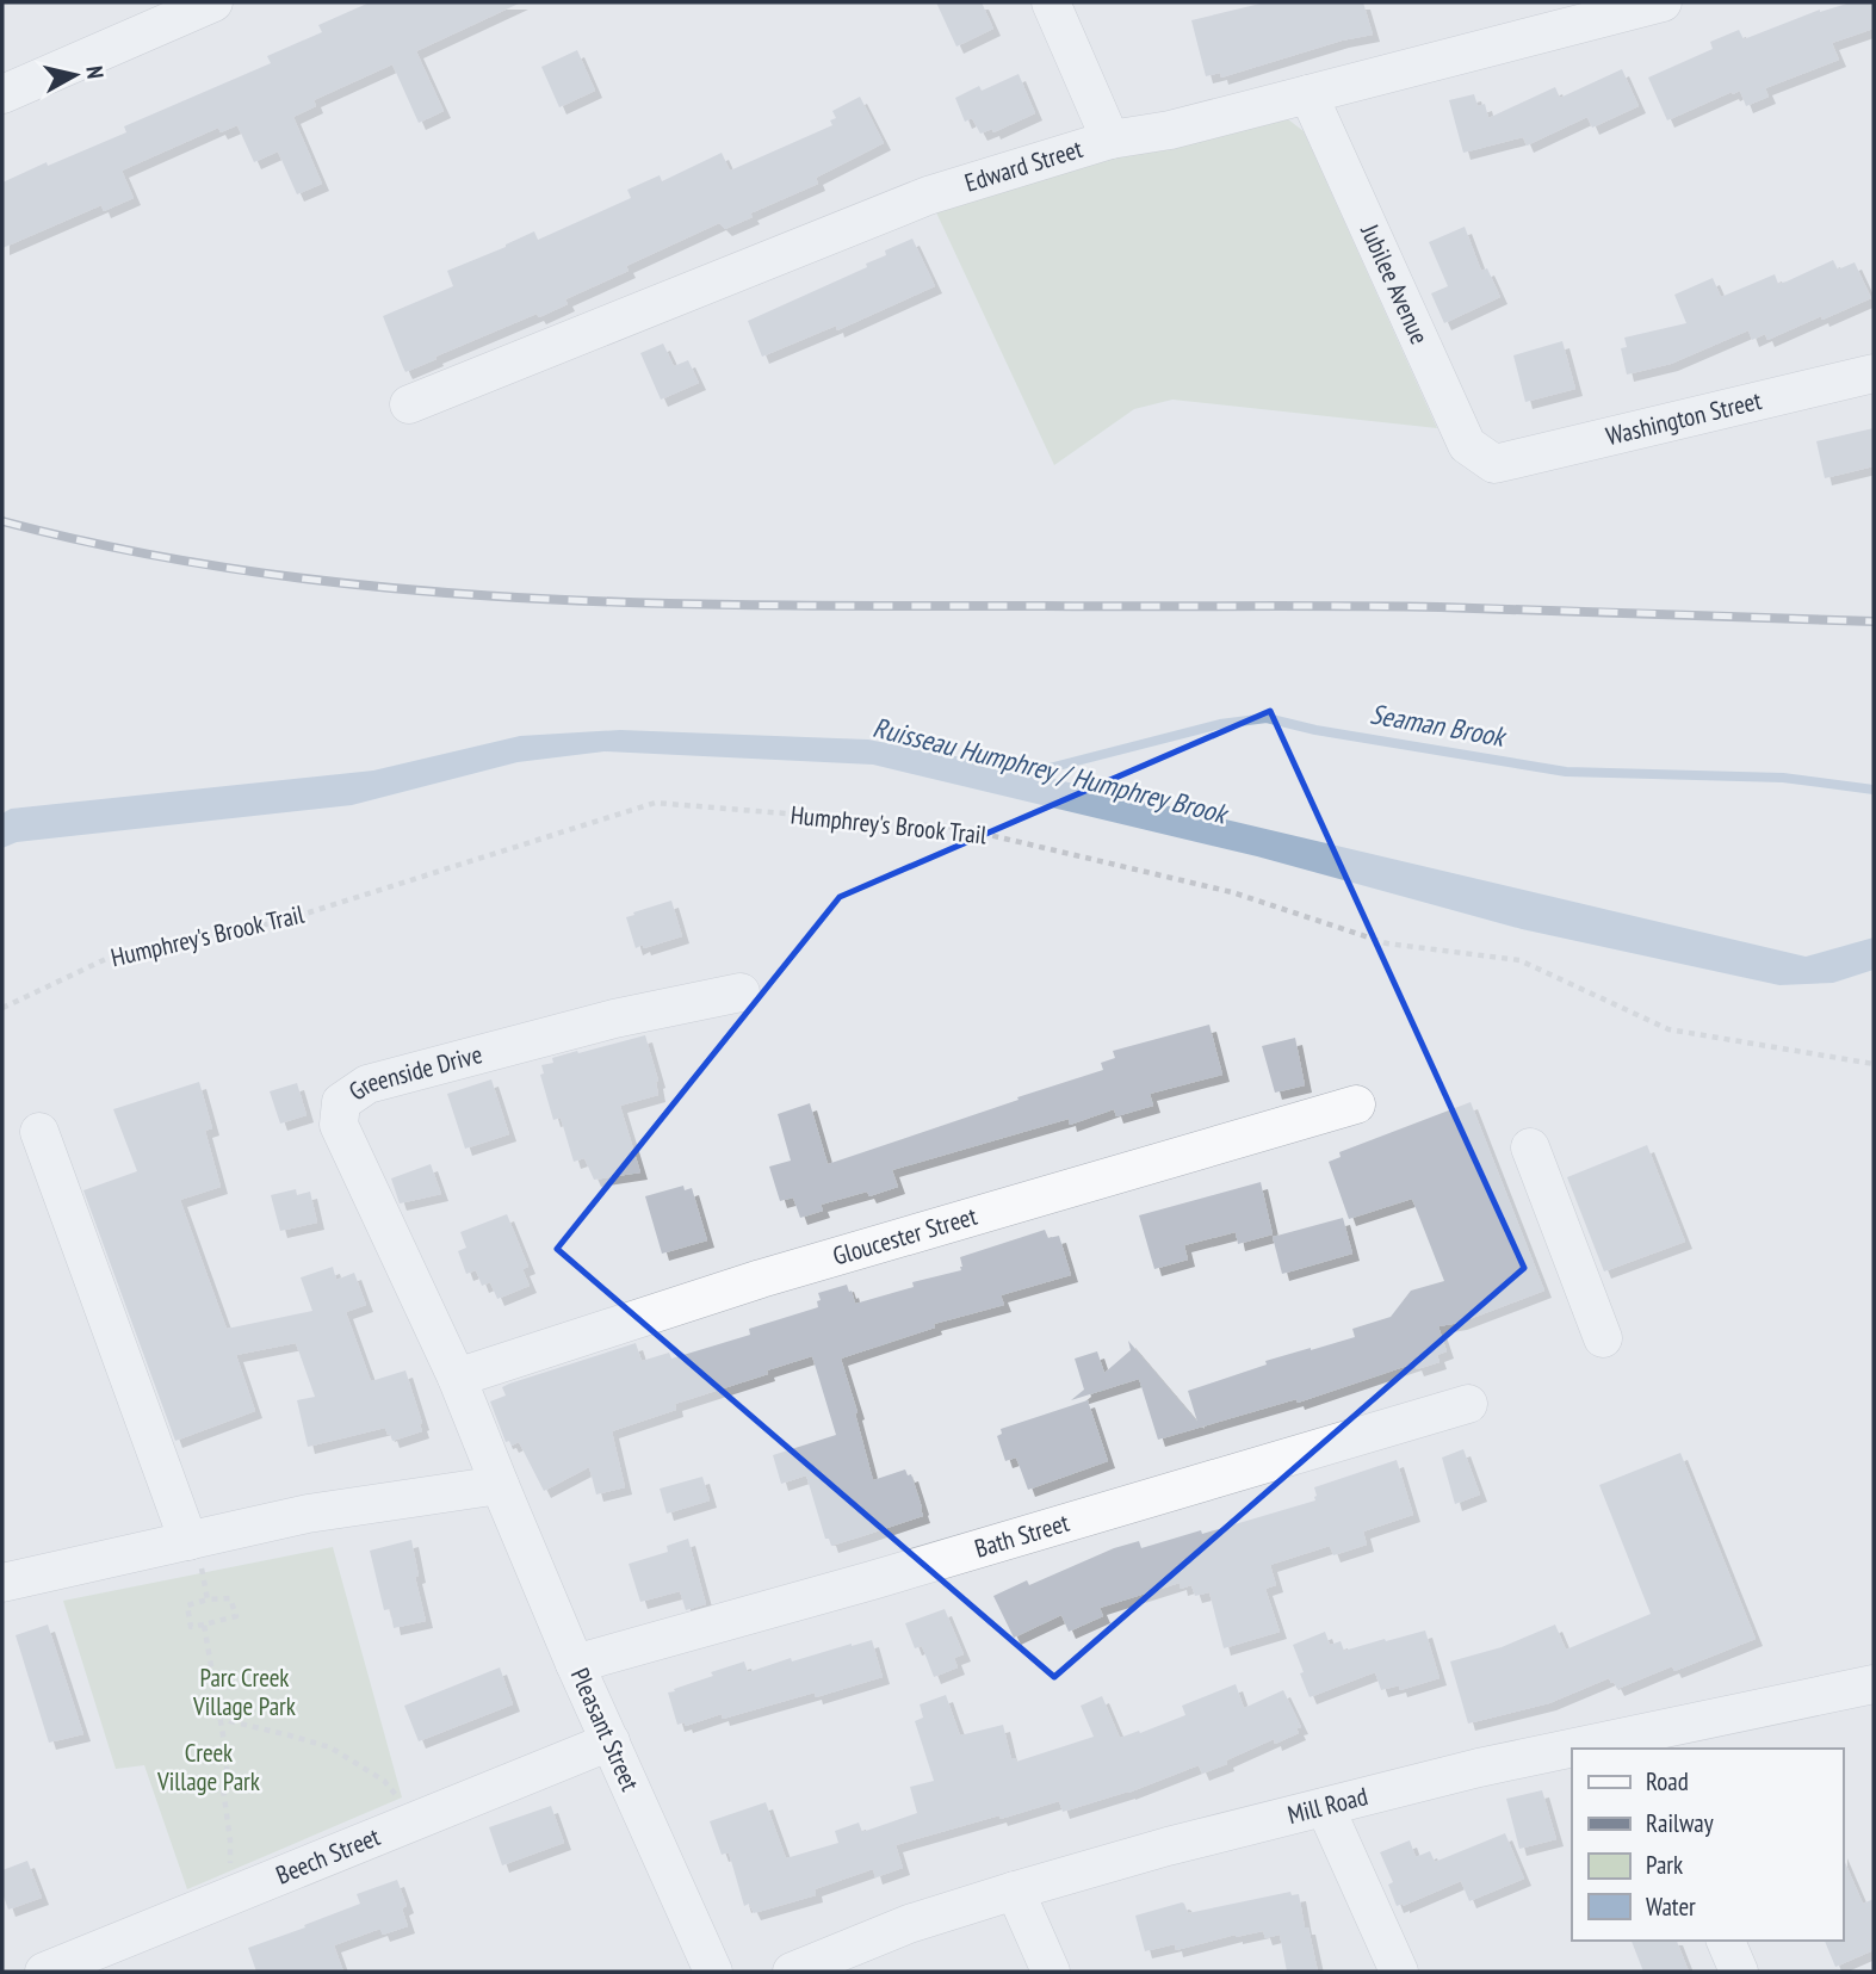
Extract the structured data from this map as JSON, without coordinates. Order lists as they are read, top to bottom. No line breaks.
{"streets":{"street":["Edward Street","Jubilee Avenue","Washington Street","Greenside Drive","Gloucester Street","Bath Street","Pleasant Street","Mill Road","Beech Street"],"path":["Humphrey's Brook Trail"]},"crossings":[["Edward Street","Jubilee Avenue"],["Jubilee Avenue","Washington Street"],["Greenside Drive","Gloucester Street"],["Greenside Drive","Pleasant Street"],["Gloucester Street","Pleasant Street"],["Bath Street","Pleasant Street"],["Pleasant Street","Beech Street"]],"water":["Seaman Brook","Ruisseau Humphrey / Humphrey Brook"],"parks":["Parc Creek Village Park","Creek Village Park"],"legend":["Road","Railway","Park","Water"],"north":"right"}
